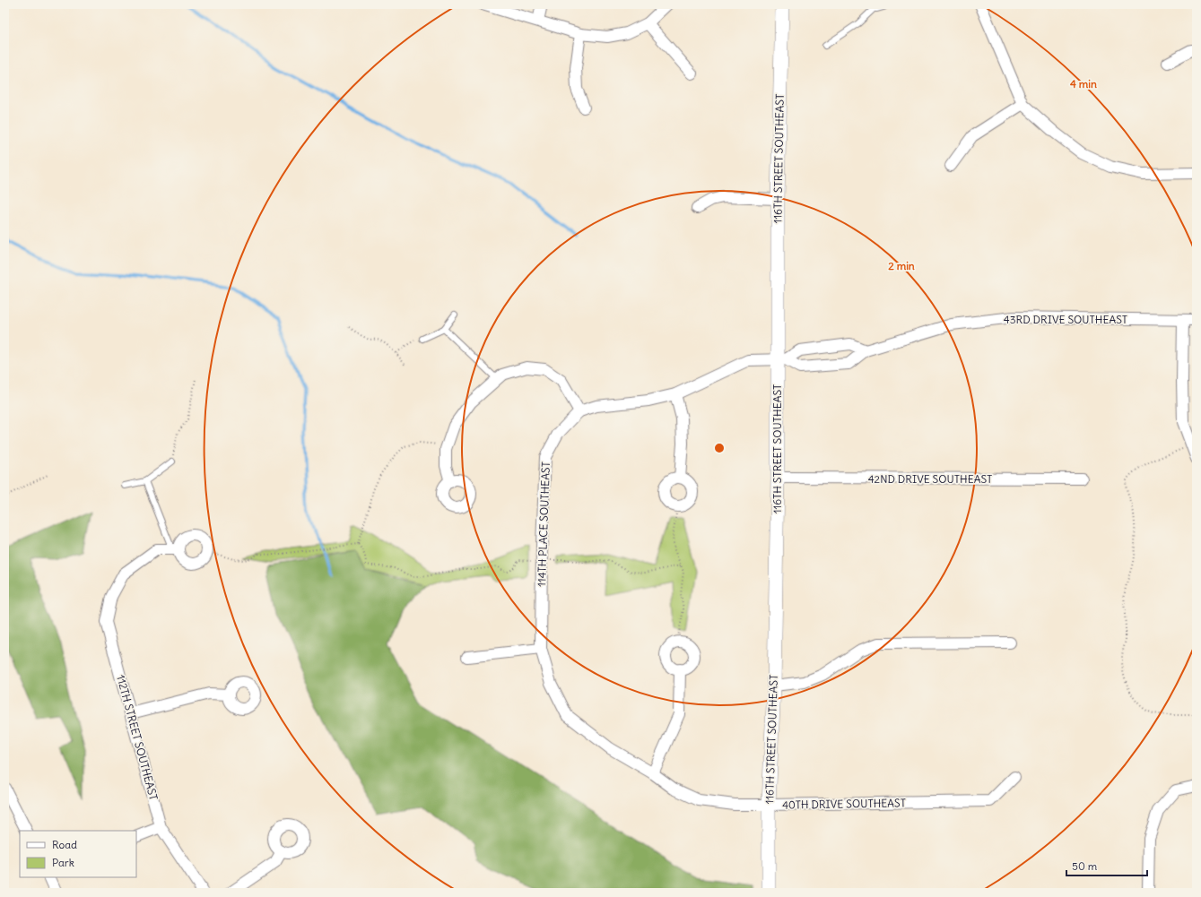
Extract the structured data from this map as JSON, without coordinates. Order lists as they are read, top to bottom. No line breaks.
{"streets":{"street":["116TH STREET SOUTHEAST","43RD DRIVE SOUTHEAST","42ND DRIVE SOUTHEAST","114TH PLACE SOUTHEAST","112TH STREET SOUTHEAST","40TH DRIVE SOUTHEAST"]},"crossings":[["116TH STREET SOUTHEAST","43RD DRIVE SOUTHEAST"],["116TH STREET SOUTHEAST","42ND DRIVE SOUTHEAST"],["116TH STREET SOUTHEAST","40TH DRIVE SOUTHEAST"],["43RD DRIVE SOUTHEAST","114TH PLACE SOUTHEAST"],["114TH PLACE SOUTHEAST","40TH DRIVE SOUTHEAST"]],"legend":["Road","Park"],"scale_bar":"50 m","rings":["4 min","2 min"]}
